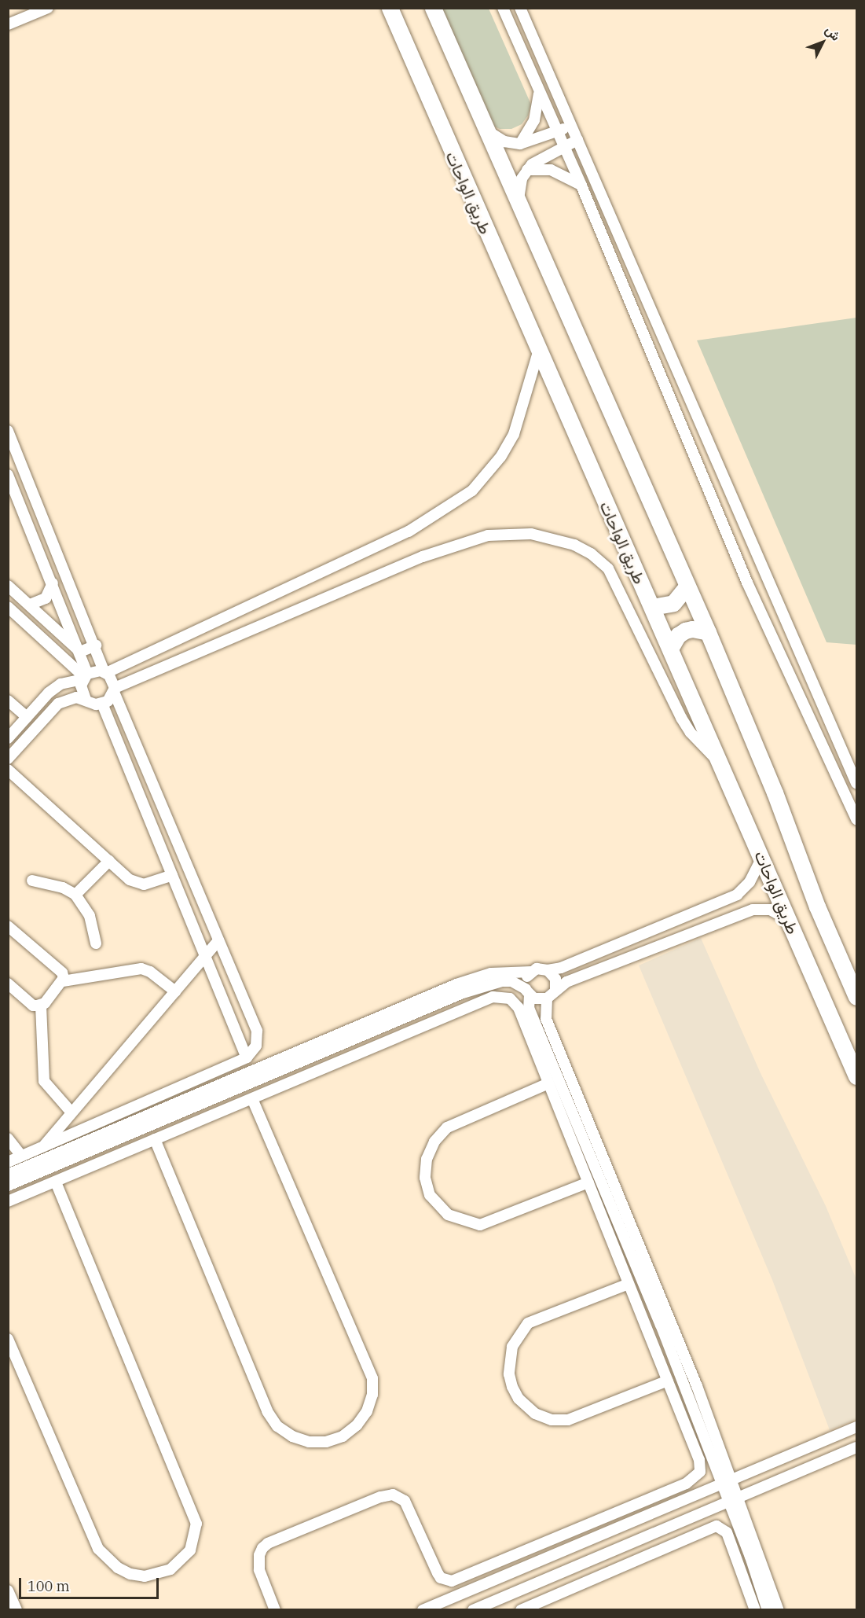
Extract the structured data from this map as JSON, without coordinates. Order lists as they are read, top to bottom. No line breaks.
{"streets":{"highway":["طريق الواحات"]},"scale_bar":"100 m","north":"top right"}
